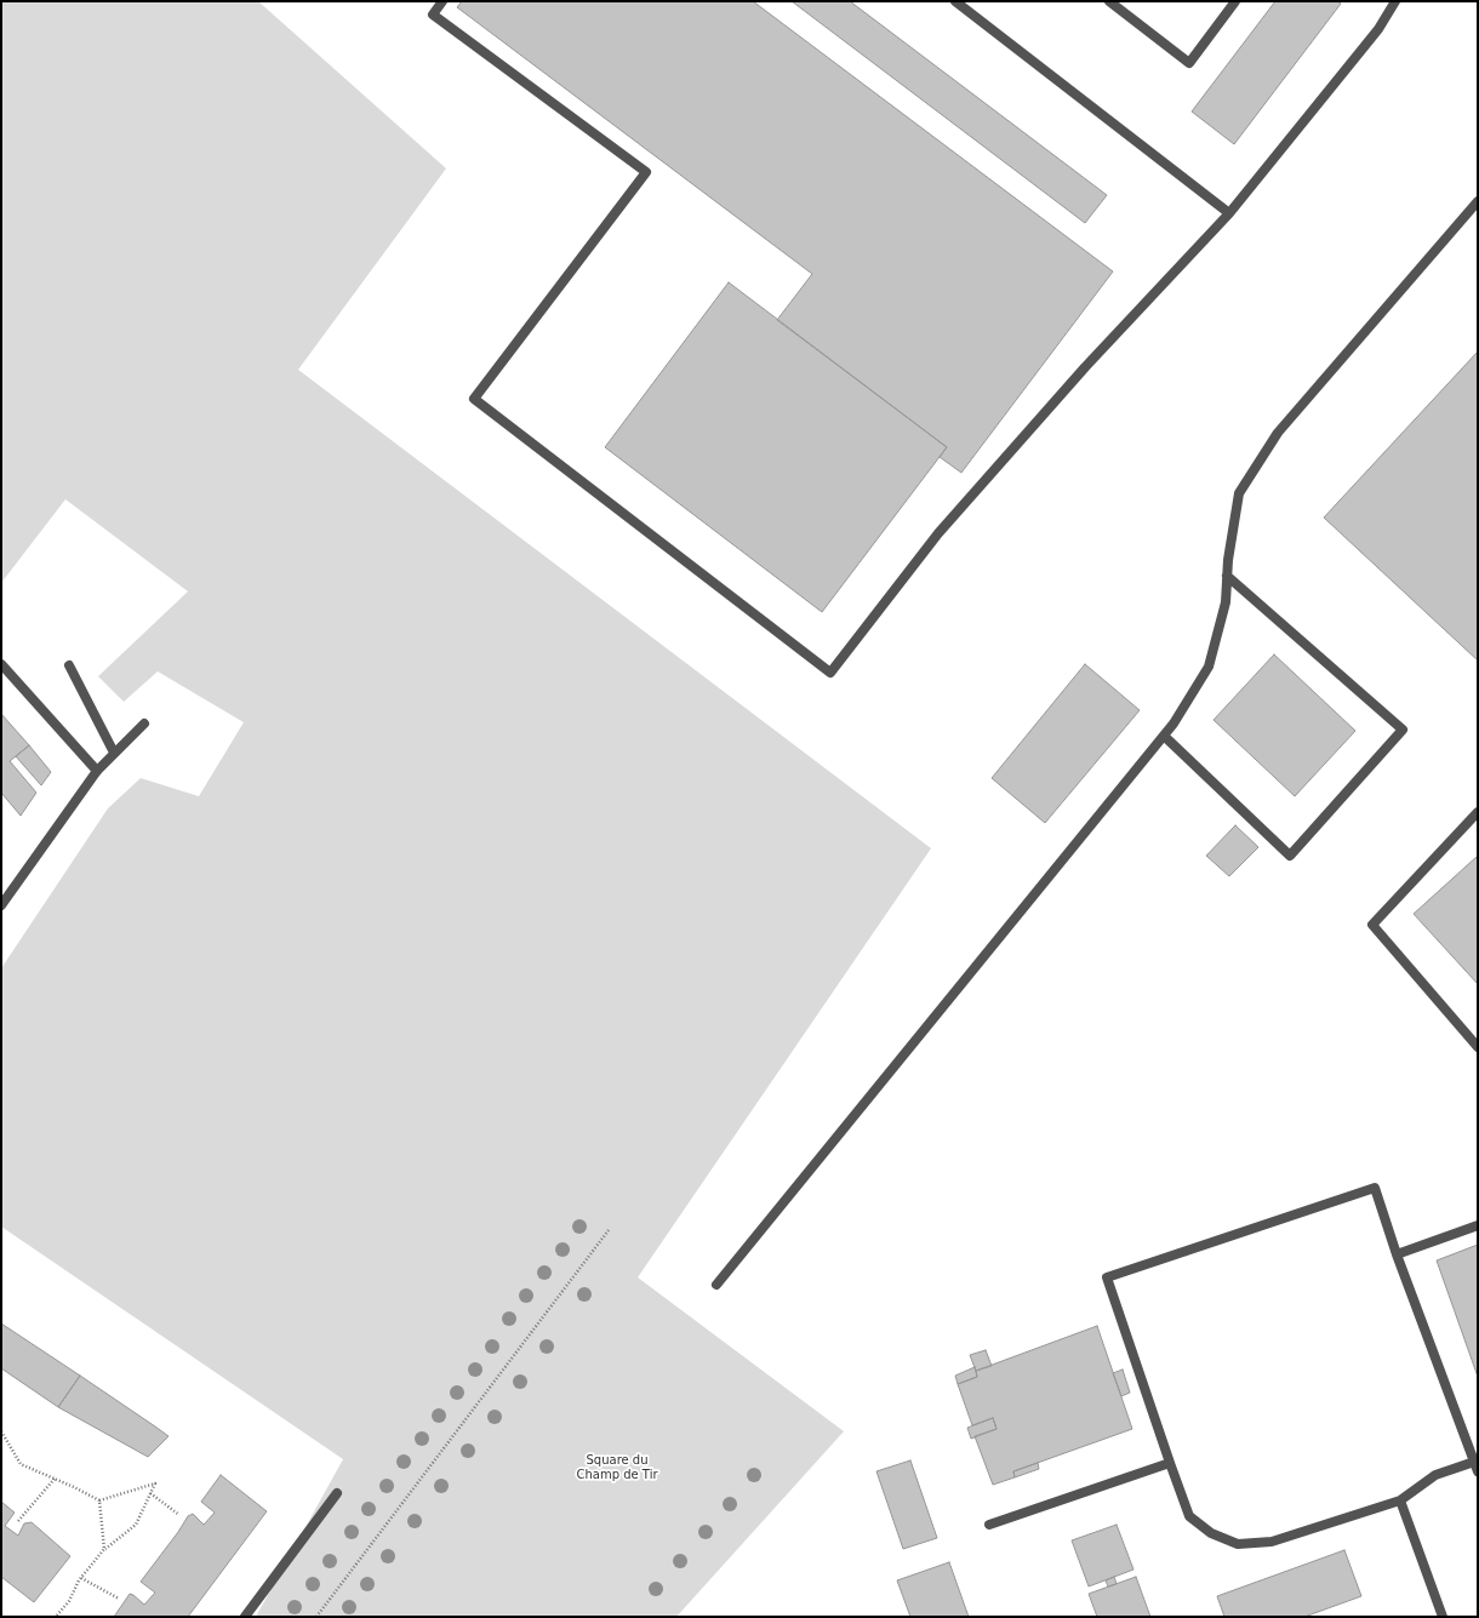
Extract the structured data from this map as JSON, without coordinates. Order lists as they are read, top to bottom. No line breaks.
{"parks":["Square du Champ de Tir"]}
